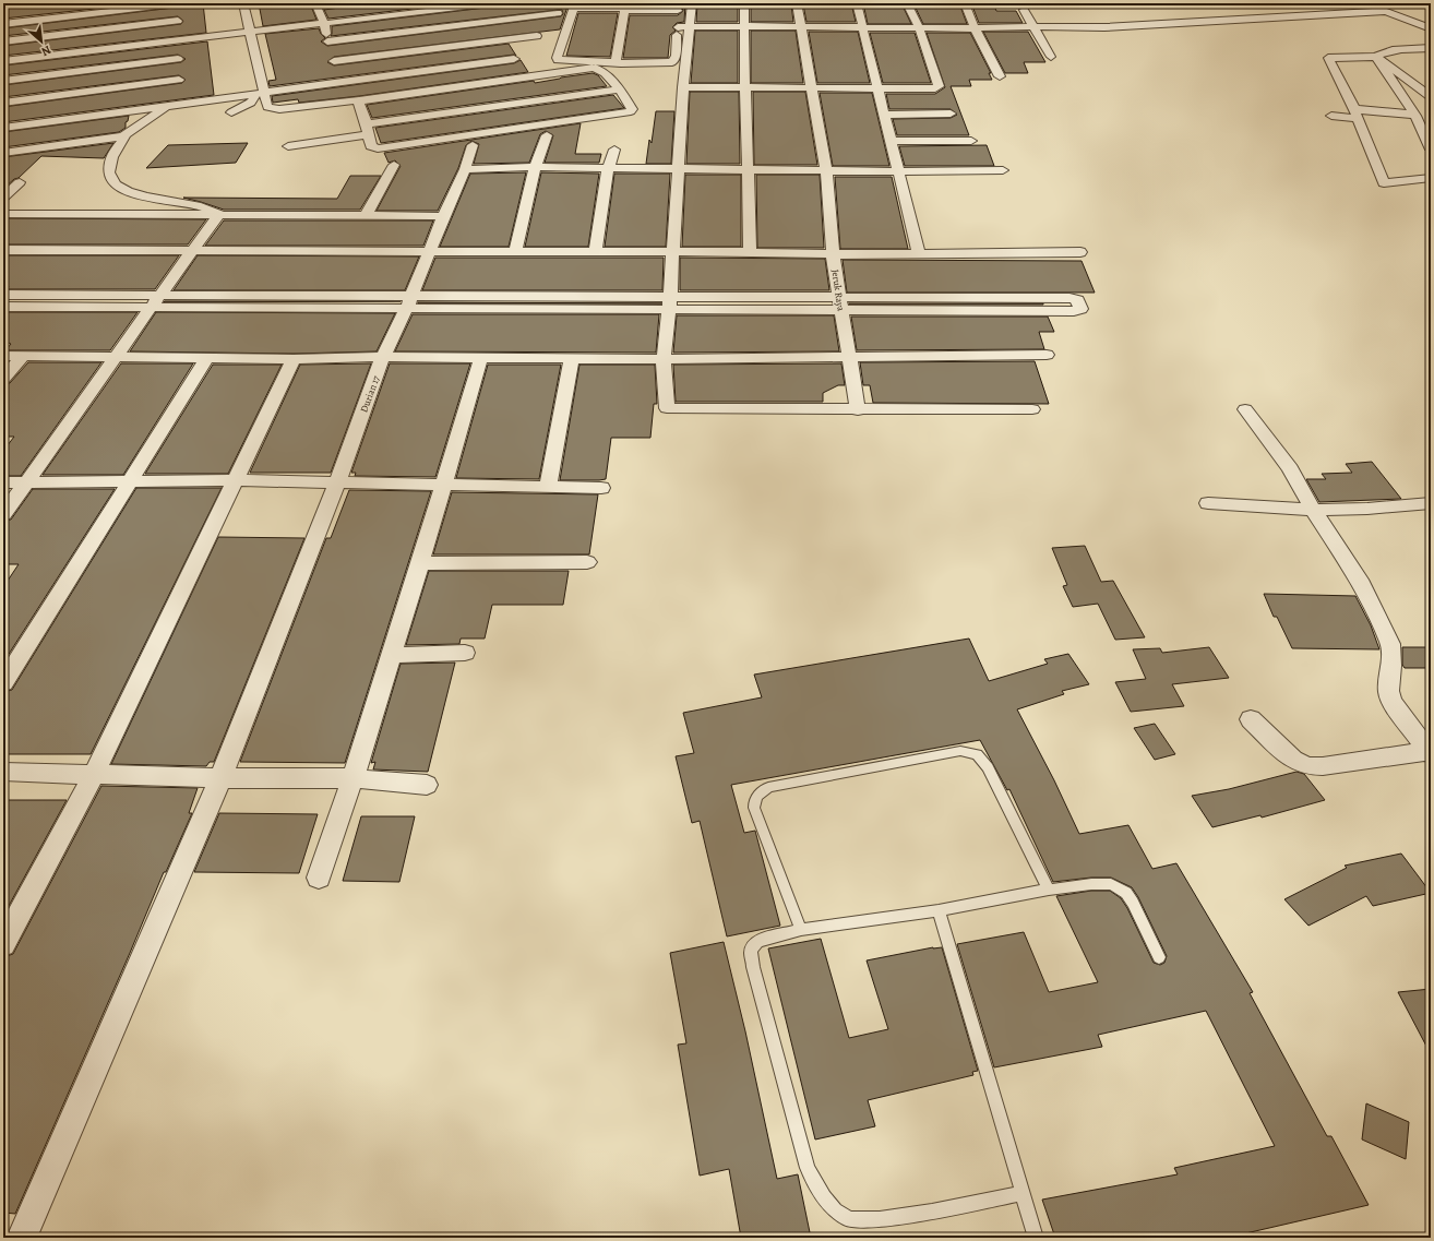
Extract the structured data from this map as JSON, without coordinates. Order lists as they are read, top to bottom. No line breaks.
{"streets":{"street":["Jeruk Raya","Durian 17"]},"north":"bottom right"}
